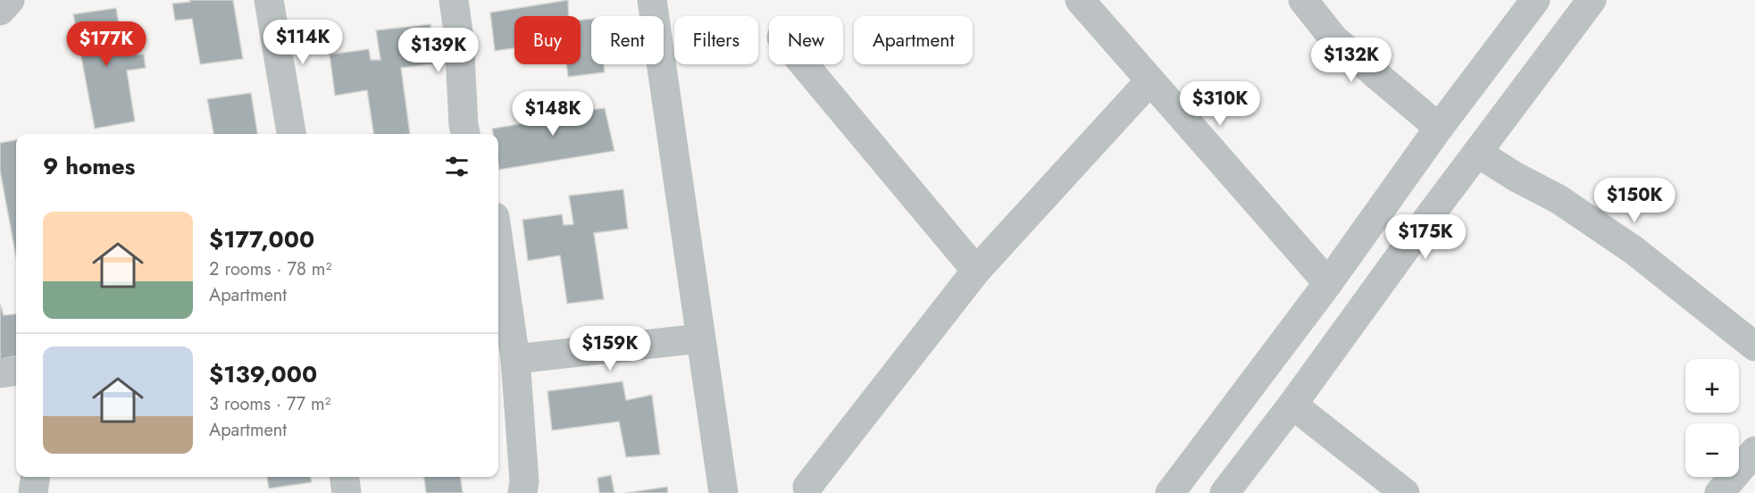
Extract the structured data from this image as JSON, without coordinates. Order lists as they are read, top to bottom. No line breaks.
{"page":{"chip":["Buy","Rent","Filters","New","Apartment"],"price":["$114K","$177K","$139K","$132K","$310K","$148K","$150K","$175K","$159K"],"heading":"9 homes","list":[{"name":"$177,000","note":"2 rooms · 78 m² · Apartment"},{"name":"$139,000","note":"3 rooms · 77 m² · Apartment"}],"map_buttons":["+","−"]}}
